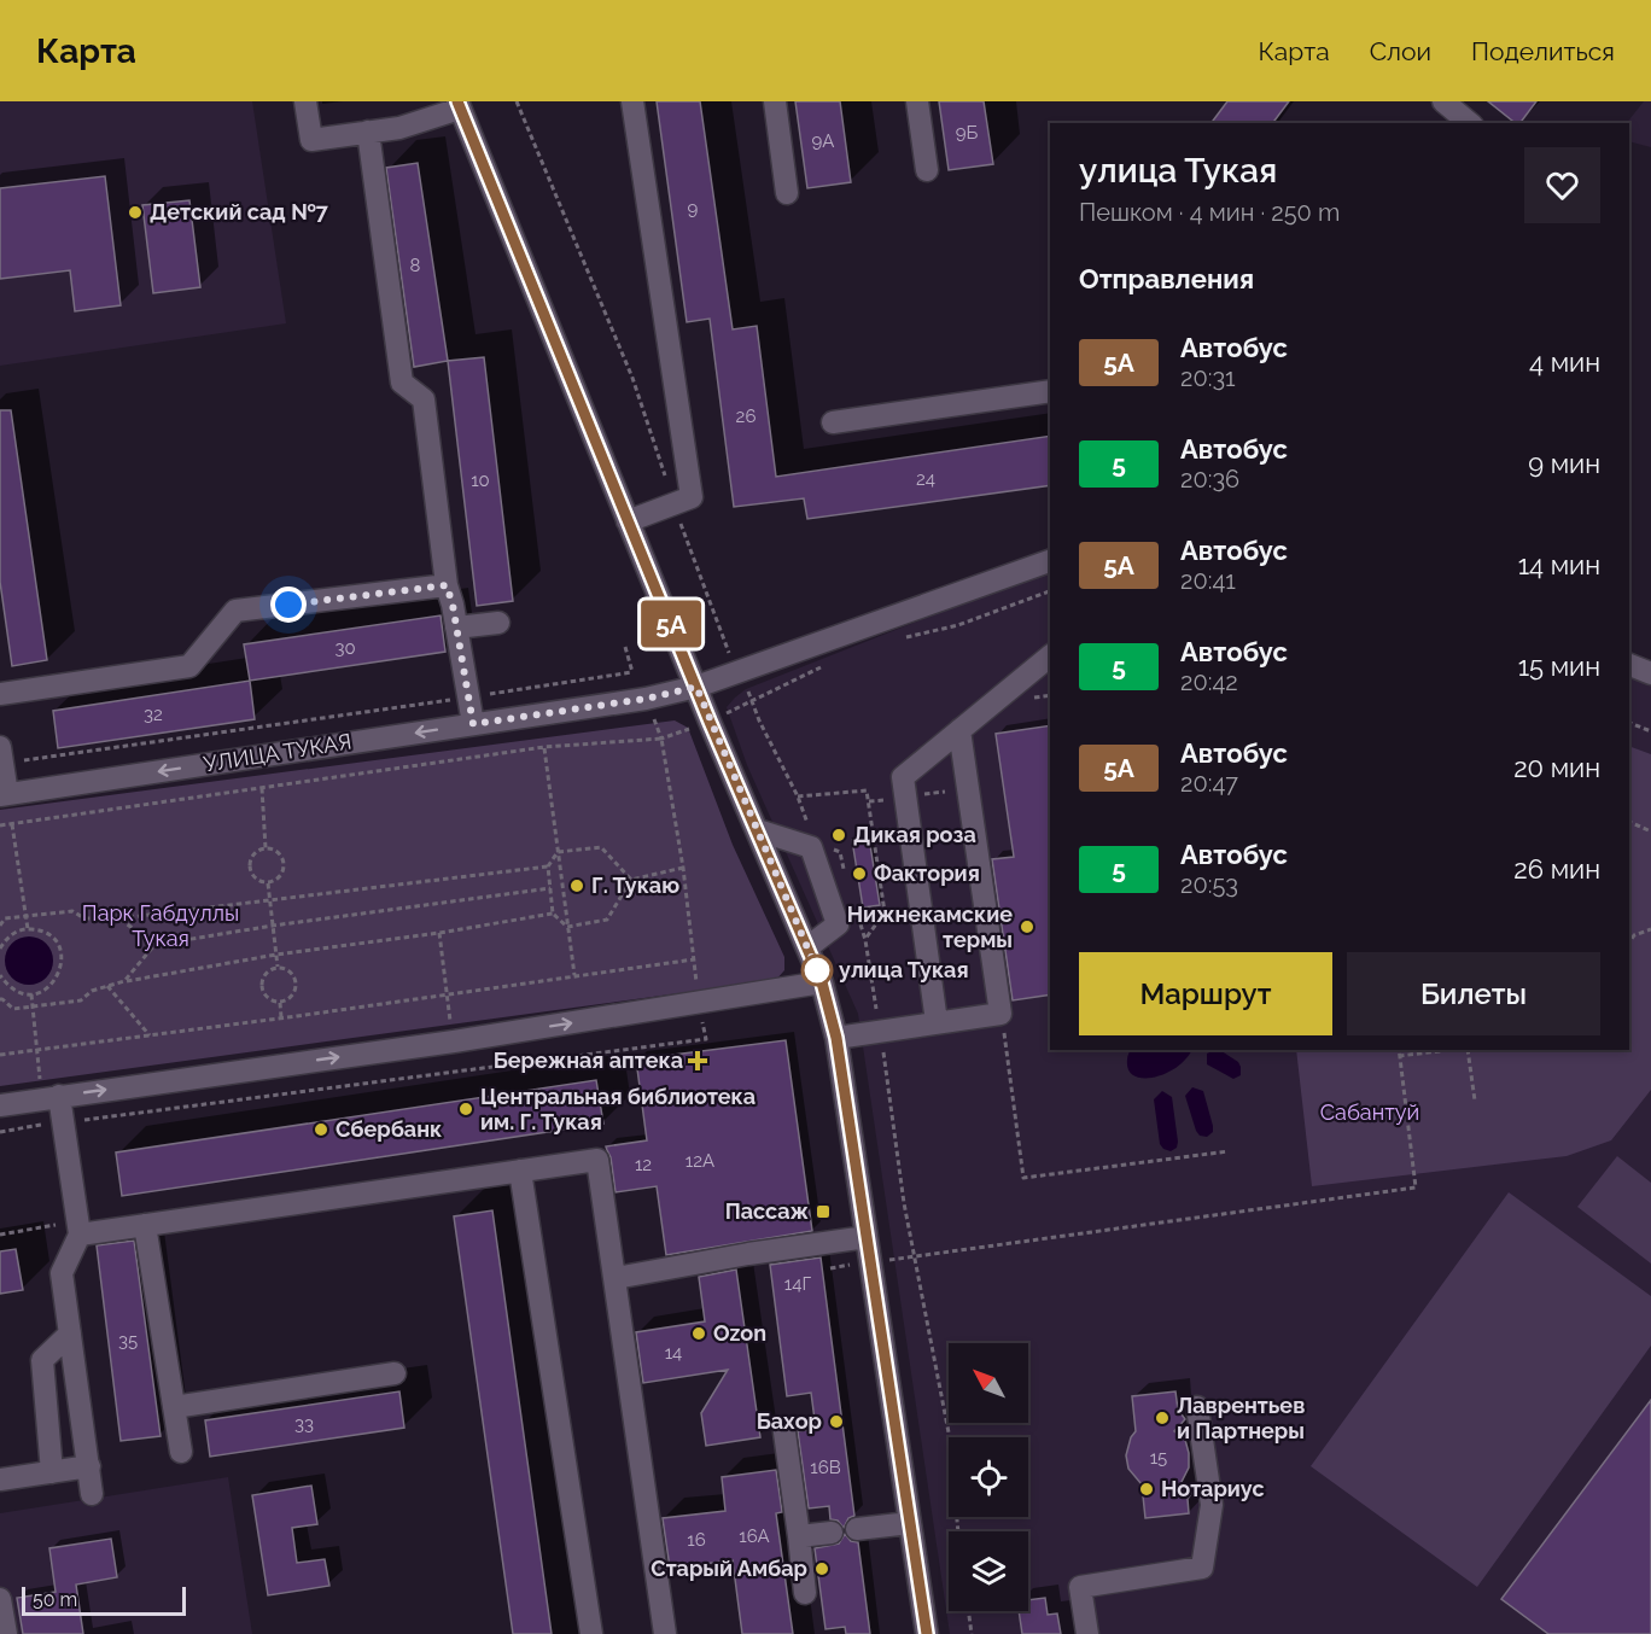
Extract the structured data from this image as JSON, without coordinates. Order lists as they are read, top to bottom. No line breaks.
{"streets":{"street":["УЛИЦА ТУКАЯ"]},"parks":["Парк Габдуллы Тукая","Сабантуй"],"places":{"other":["Детский сад №7","Дикая роза","Фактория","Г. Тукаю","Нижнекамские термы","улица Тукая","Центральная библиотека им. Г. Тукая","Сбербанк","Ozon","Лаврентьев и Партнеры","Бахор","Нотариус","Старый Амбар"],"health":["Бережная аптека"],"transit":["Пассаж"]},"lines":["bus line 5А"],"house_numbers":["9Б","9А","9","8","26","24","10","30","32","12А","12","14Г","35","14","33","15","16В","16А","16"],"scale_bar":"50 m","north":"top left","page":{"header":"Карта","nav":["Карта","Слои","Поделиться"],"on_map":"5А","heading":[["улица Тукая","Пешком · 4 мин · 250 m"],"Отправления"],"list":[{"mark":"5А","name":"Автобус","note":"20:31","value":"4 мин"},{"mark":"5","name":"Автобус","note":"20:36","value":"9 мин"},{"mark":"5А","name":"Автобус","note":"20:41","value":"14 мин"},{"mark":"5","name":"Автобус","note":"20:42","value":"15 мин"},{"mark":"5А","name":"Автобус","note":"20:47","value":"20 мин"},{"mark":"5","name":"Автобус","note":"20:53","value":"26 мин"}],"buttons":["Маршрут","Билеты"],"scale":"50 m"}}
